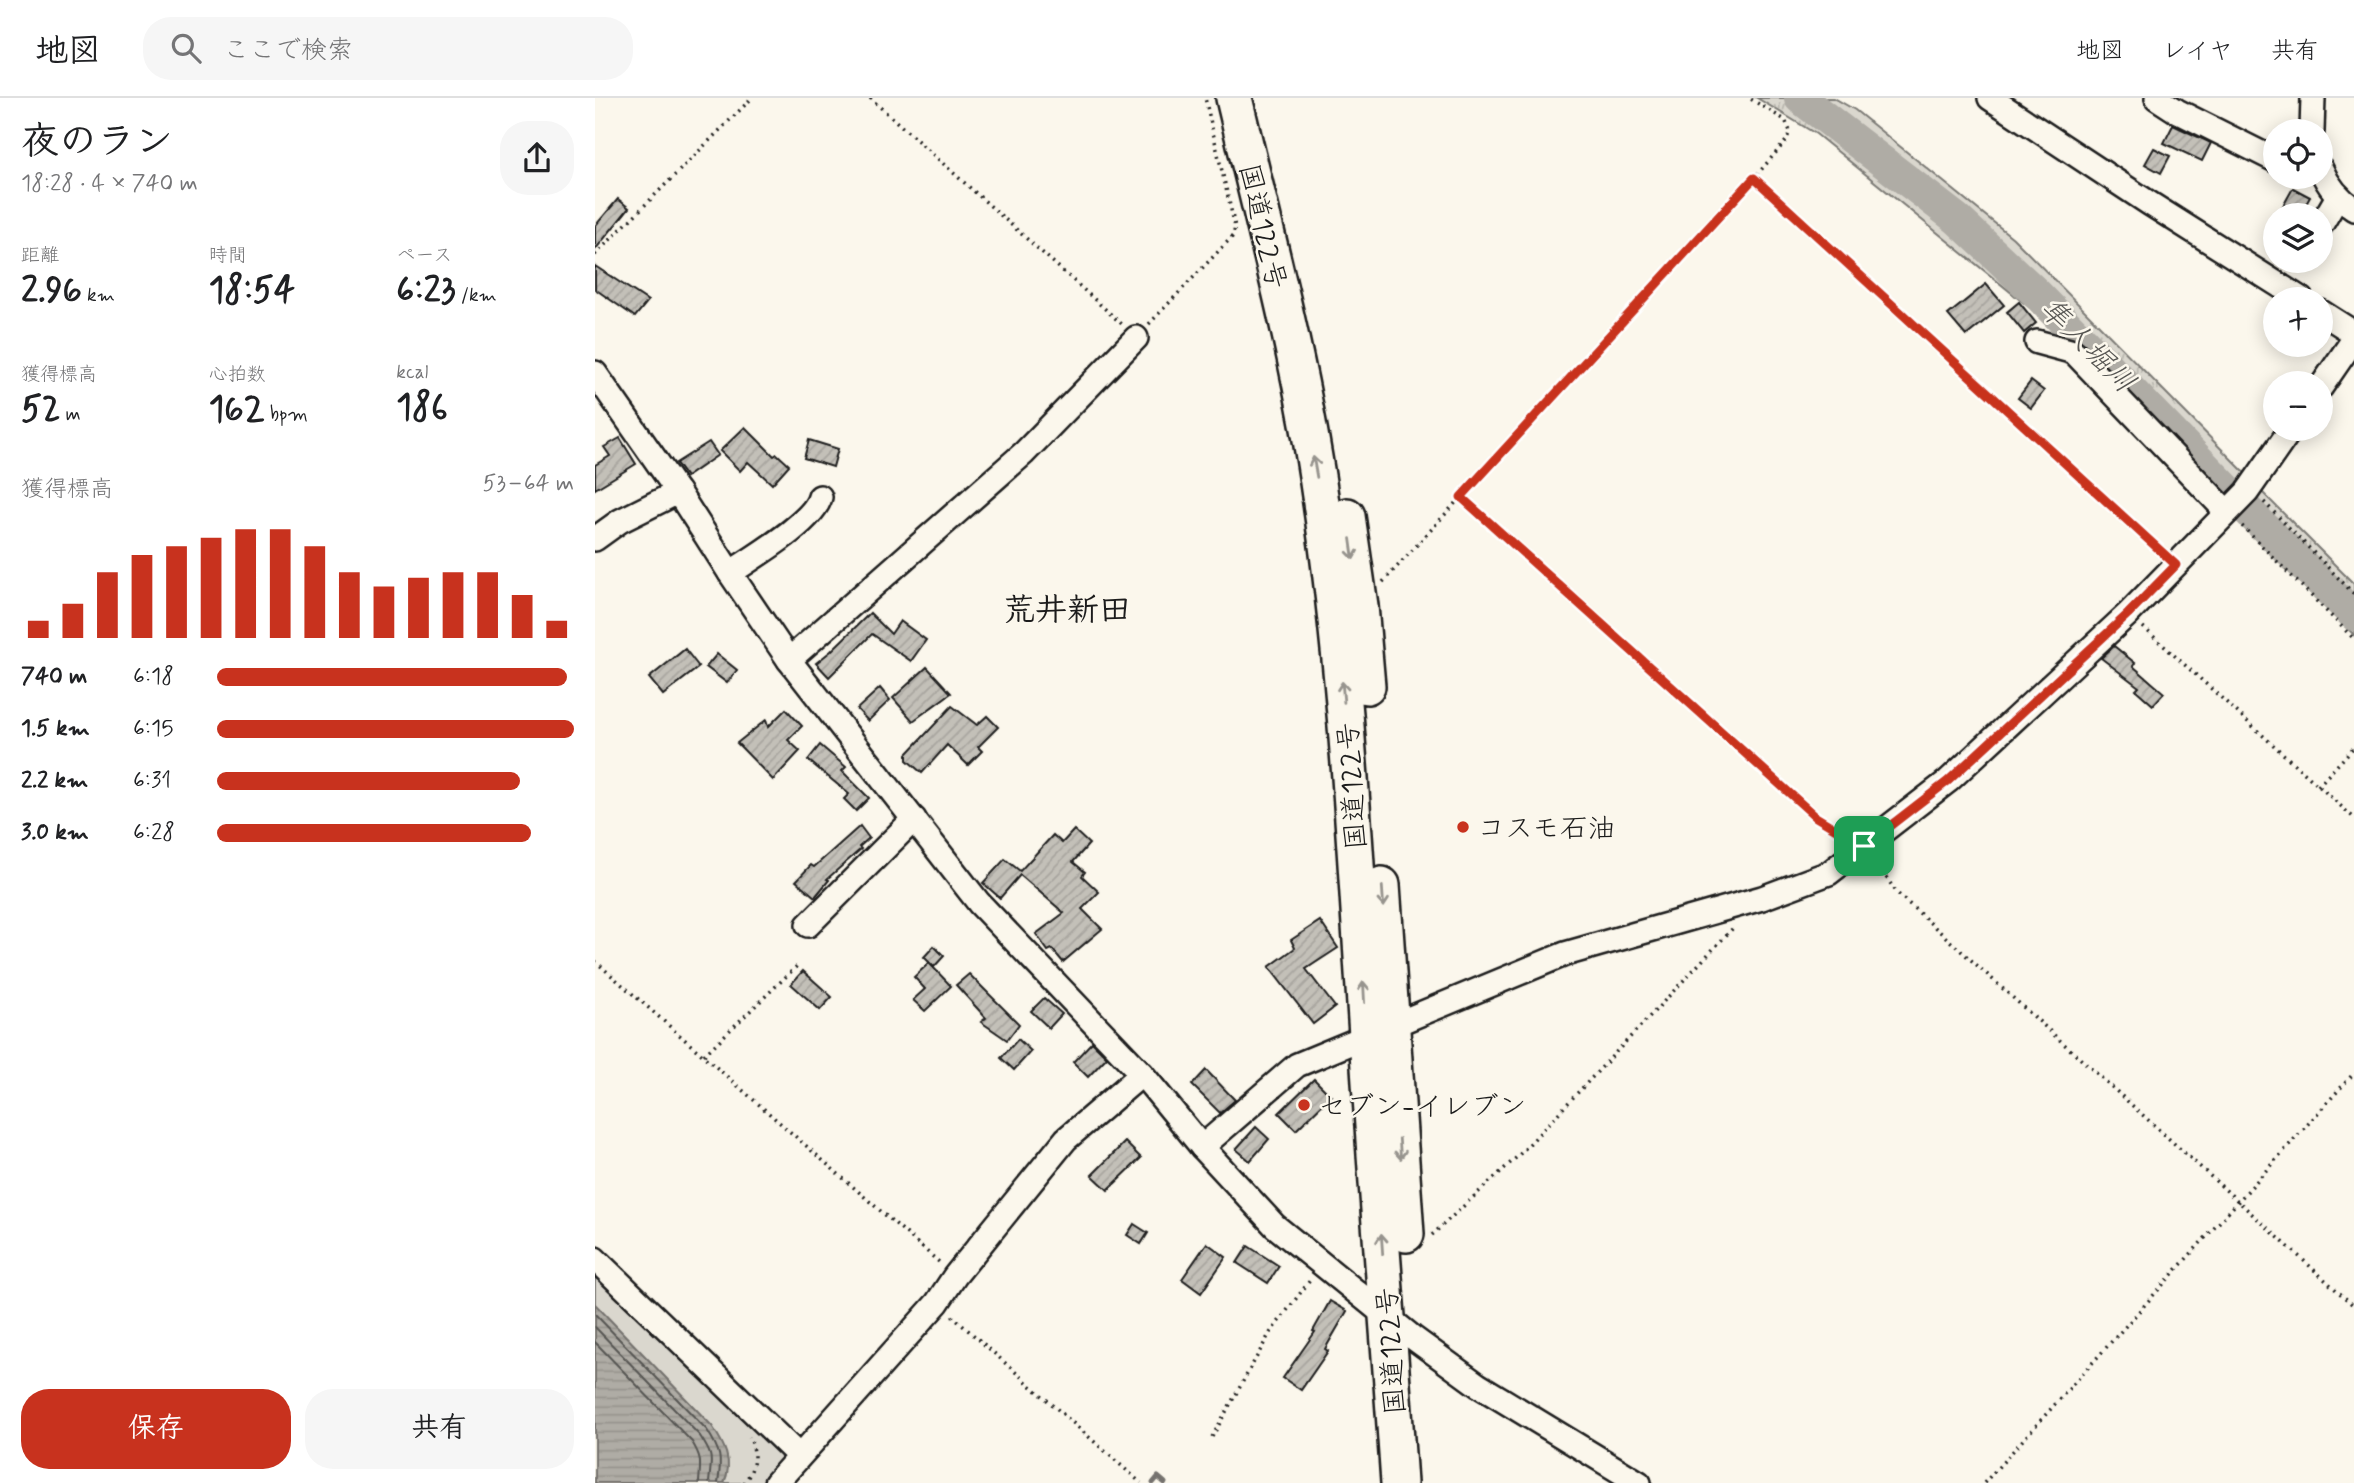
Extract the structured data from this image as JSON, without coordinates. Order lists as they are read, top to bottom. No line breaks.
{"streets":{"highway":["国道122号"]},"districts":["荒井新田"],"water":["隼人堀川"],"places":["コスモ石油","セブン-イレブン"],"page":{"header":"地図","search":"ここで検索","nav":["地図","レイヤ","共有"],"heading":["夜のラン","18:28 · 4 × 740 m"],"map_buttons":["+","−"],"stats":[["距離","2.96 km"],["時間","18:54"],["ペース","6:23 /km"],["獲得標高","52 m"],["心拍数","162 bpm"],["kcal","186"]],"chart":["獲得標高","53–64 m"],"list":[{"name":"740 m","note":"6:18"},{"name":"1.5 km","note":"6:15"},{"name":"2.2 km","note":"6:31"},{"name":"3.0 km","note":"6:28"}],"buttons":["保存","共有"]}}
